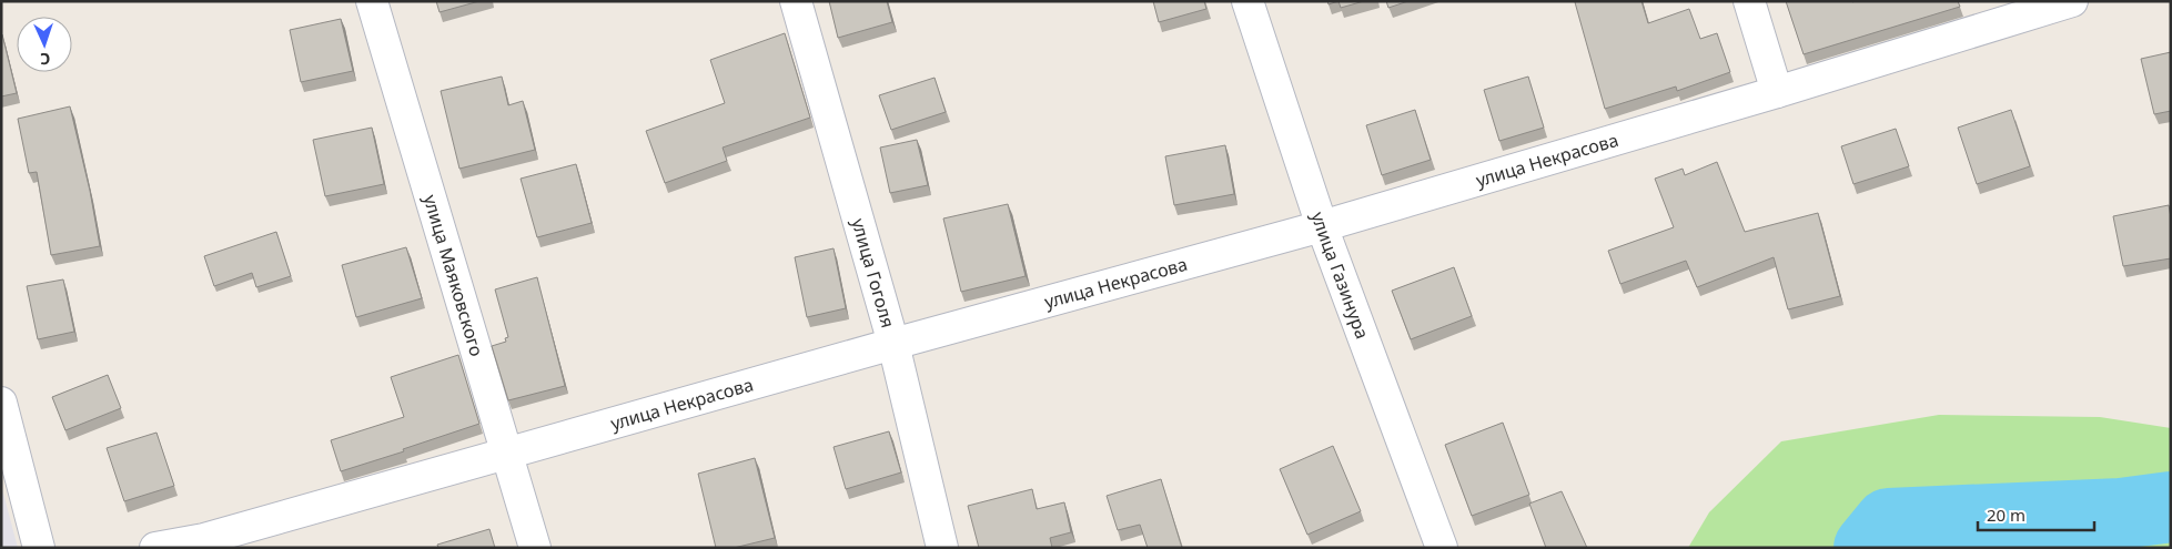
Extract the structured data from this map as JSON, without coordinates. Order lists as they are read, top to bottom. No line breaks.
{"streets":{"street":["улица Некрасова","улица Маяковского","улица Гоголя","улица Газинура"]},"crossings":[["улица Некрасова","улица Маяковского"],["улица Некрасова","улица Гоголя"],["улица Некрасова","улица Газинура"]],"scale_bar":"20 m","north":"bottom"}
